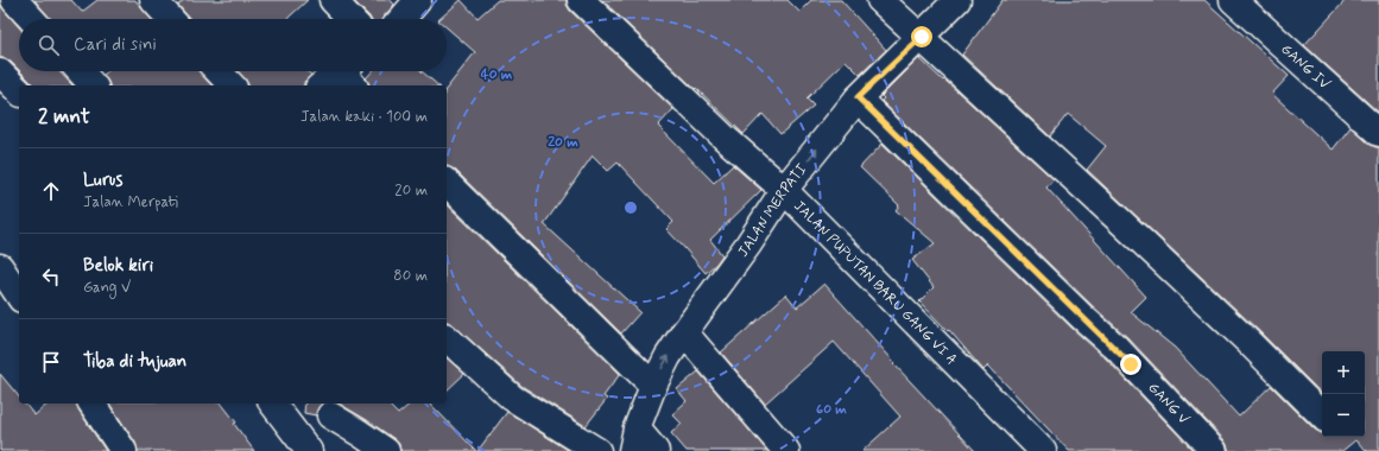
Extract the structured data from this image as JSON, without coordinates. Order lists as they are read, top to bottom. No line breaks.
{"streets":{"street":["GANG IV","JALAN MERPATI","JALAN PUPUTAN BARU GANG VI A","GANG V"]},"crossings":[["JALAN MERPATI","JALAN PUPUTAN BARU GANG VI A"],["JALAN MERPATI","GANG V"]],"page":{"search":"Cari di sini","heading":["2 mnt","Jalan kaki · 100 m"],"list":[["Lurus","Jalan Merpati","20 m"],["Belok kiri","Gang V","80 m"],"Tiba di tujuan"],"map_buttons":["+","−"]},"rings":["40 m","20 m","60 m"]}
